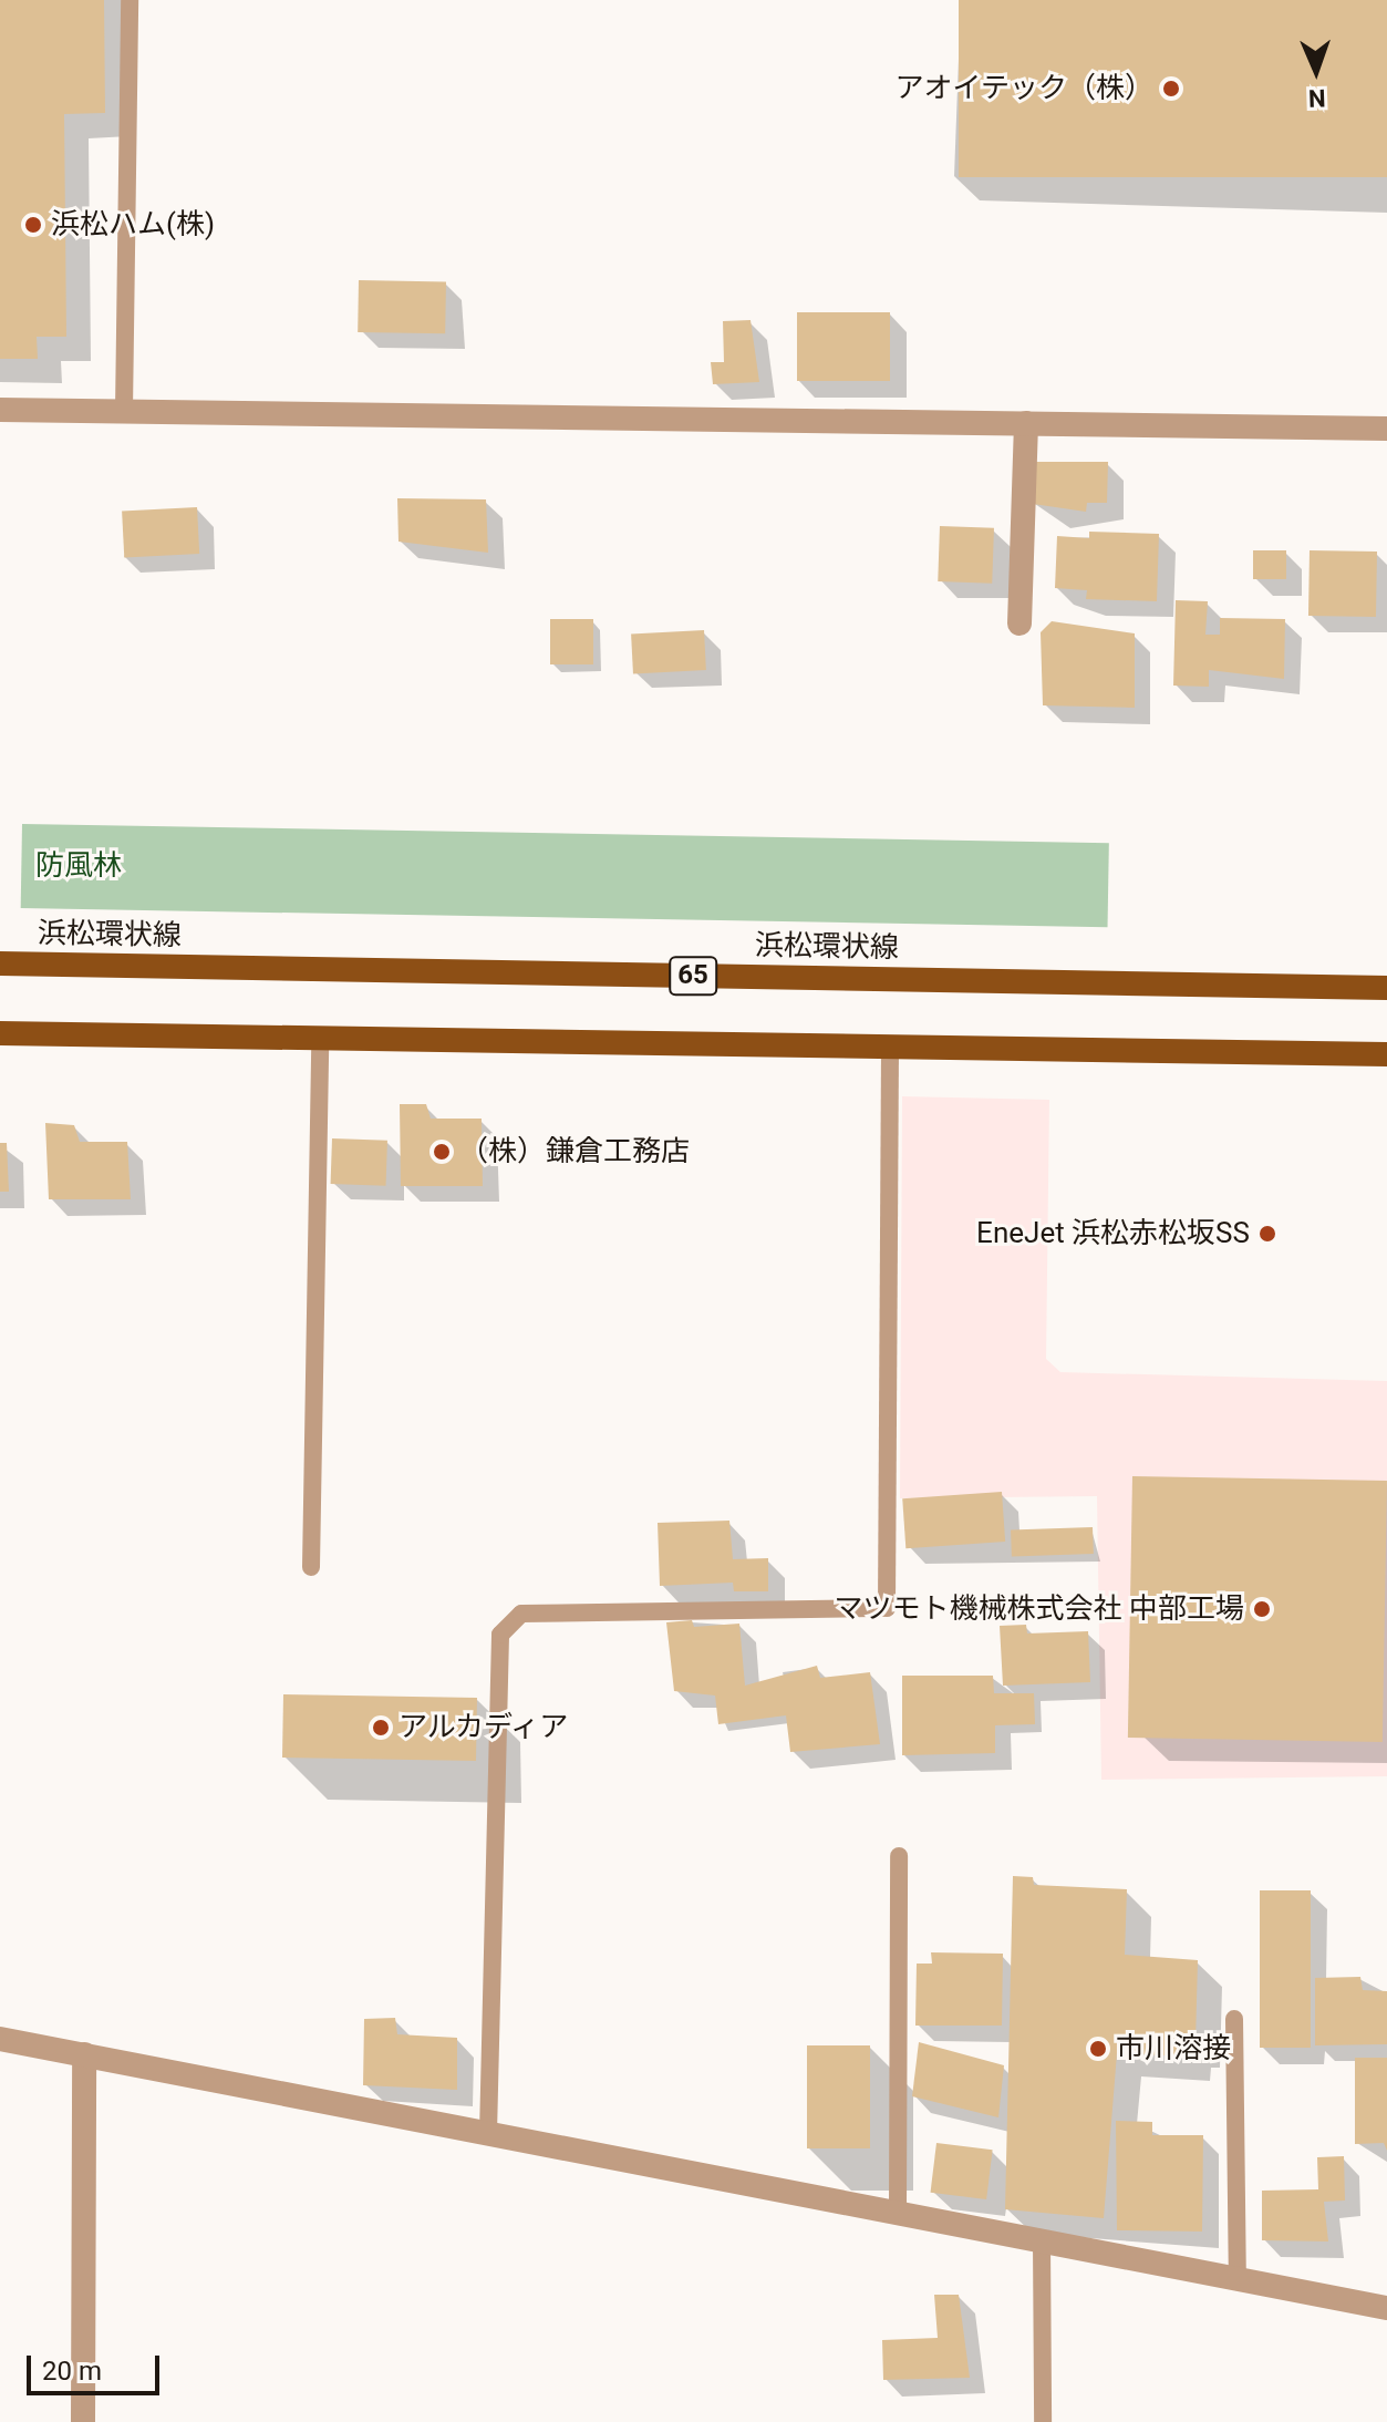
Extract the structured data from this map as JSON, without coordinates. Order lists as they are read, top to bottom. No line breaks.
{"streets":{"main road":["浜松環状線","65"]},"parks":["防風林"],"places":["アオイテック（株）","浜松ハム(株)","（株）鎌倉工務店","EneJet 浜松赤松坂SS","マツモト機械株式会社 中部工場","アルカディア","市川溶接"],"scale_bar":"20 m","north":"bottom"}
